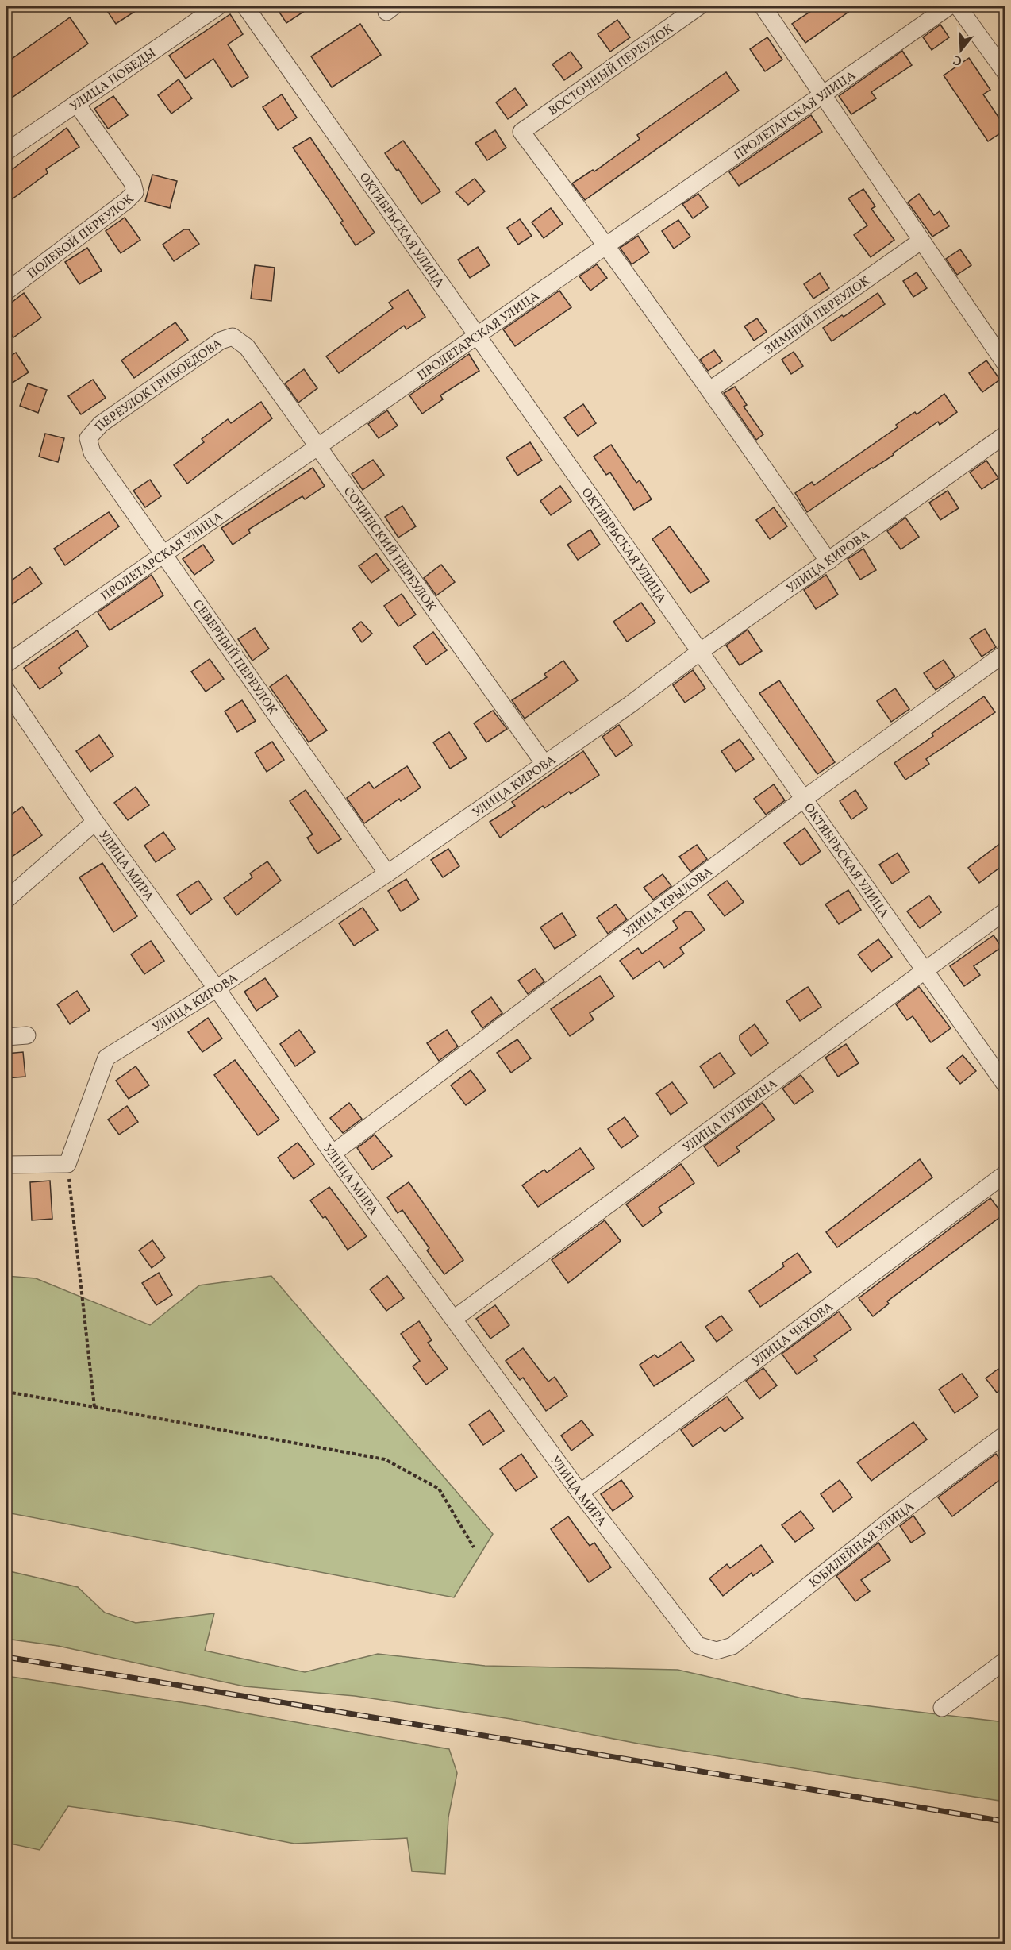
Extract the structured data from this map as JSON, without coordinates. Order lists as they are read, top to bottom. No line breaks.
{"streets":{"street":["ВОСТОЧНЫЙ ПЕРЕУЛОК","УЛИЦА ПОБЕДЫ","ПРОЛЕТАРСКАЯ УЛИЦА","ОКТЯБРЬСКАЯ УЛИЦА","ПОЛЕВОЙ ПЕРЕУЛОК","ЗИМНИЙ ПЕРЕУЛОК","ПЕРЕУЛОК ГРИБОЕДОВА","СОЧИНСКИЙ ПЕРЕУЛОК","УЛИЦА КИРОВА","СЕВЕРНЫЙ ПЕРЕУЛОК","УЛИЦА МИРА","УЛИЦА КРЫЛОВА","УЛИЦА ПУШКИНА","УЛИЦА ЧЕХОВА","ЮБИЛЕЙНАЯ УЛИЦА"]},"crossings":[["ВОСТОЧНЫЙ ПЕРЕУЛОК","ПРОЛЕТАРСКАЯ УЛИЦА"],["УЛИЦА ПОБЕДЫ","ПОЛЕВОЙ ПЕРЕУЛОК"],["ПРОЛЕТАРСКАЯ УЛИЦА","ОКТЯБРЬСКАЯ УЛИЦА"],["ПРОЛЕТАРСКАЯ УЛИЦА","СОЧИНСКИЙ ПЕРЕУЛОК"],["ПРОЛЕТАРСКАЯ УЛИЦА","СЕВЕРНЫЙ ПЕРЕУЛОК"],["ОКТЯБРЬСКАЯ УЛИЦА","УЛИЦА КИРОВА"],["ОКТЯБРЬСКАЯ УЛИЦА","УЛИЦА КРЫЛОВА"],["ОКТЯБРЬСКАЯ УЛИЦА","УЛИЦА ПУШКИНА"],["ПЕРЕУЛОК ГРИБОЕДОВА","СОЧИНСКИЙ ПЕРЕУЛОК"],["ПЕРЕУЛОК ГРИБОЕДОВА","СЕВЕРНЫЙ ПЕРЕУЛОК"],["СОЧИНСКИЙ ПЕРЕУЛОК","УЛИЦА КИРОВА"],["УЛИЦА КИРОВА","СЕВЕРНЫЙ ПЕРЕУЛОК"],["УЛИЦА КИРОВА","УЛИЦА МИРА"],["УЛИЦА МИРА","УЛИЦА КРЫЛОВА"],["УЛИЦА МИРА","УЛИЦА ПУШКИНА"],["УЛИЦА МИРА","УЛИЦА ЧЕХОВА"],["УЛИЦА МИРА","ЮБИЛЕЙНАЯ УЛИЦА"]],"north":"bottom"}
